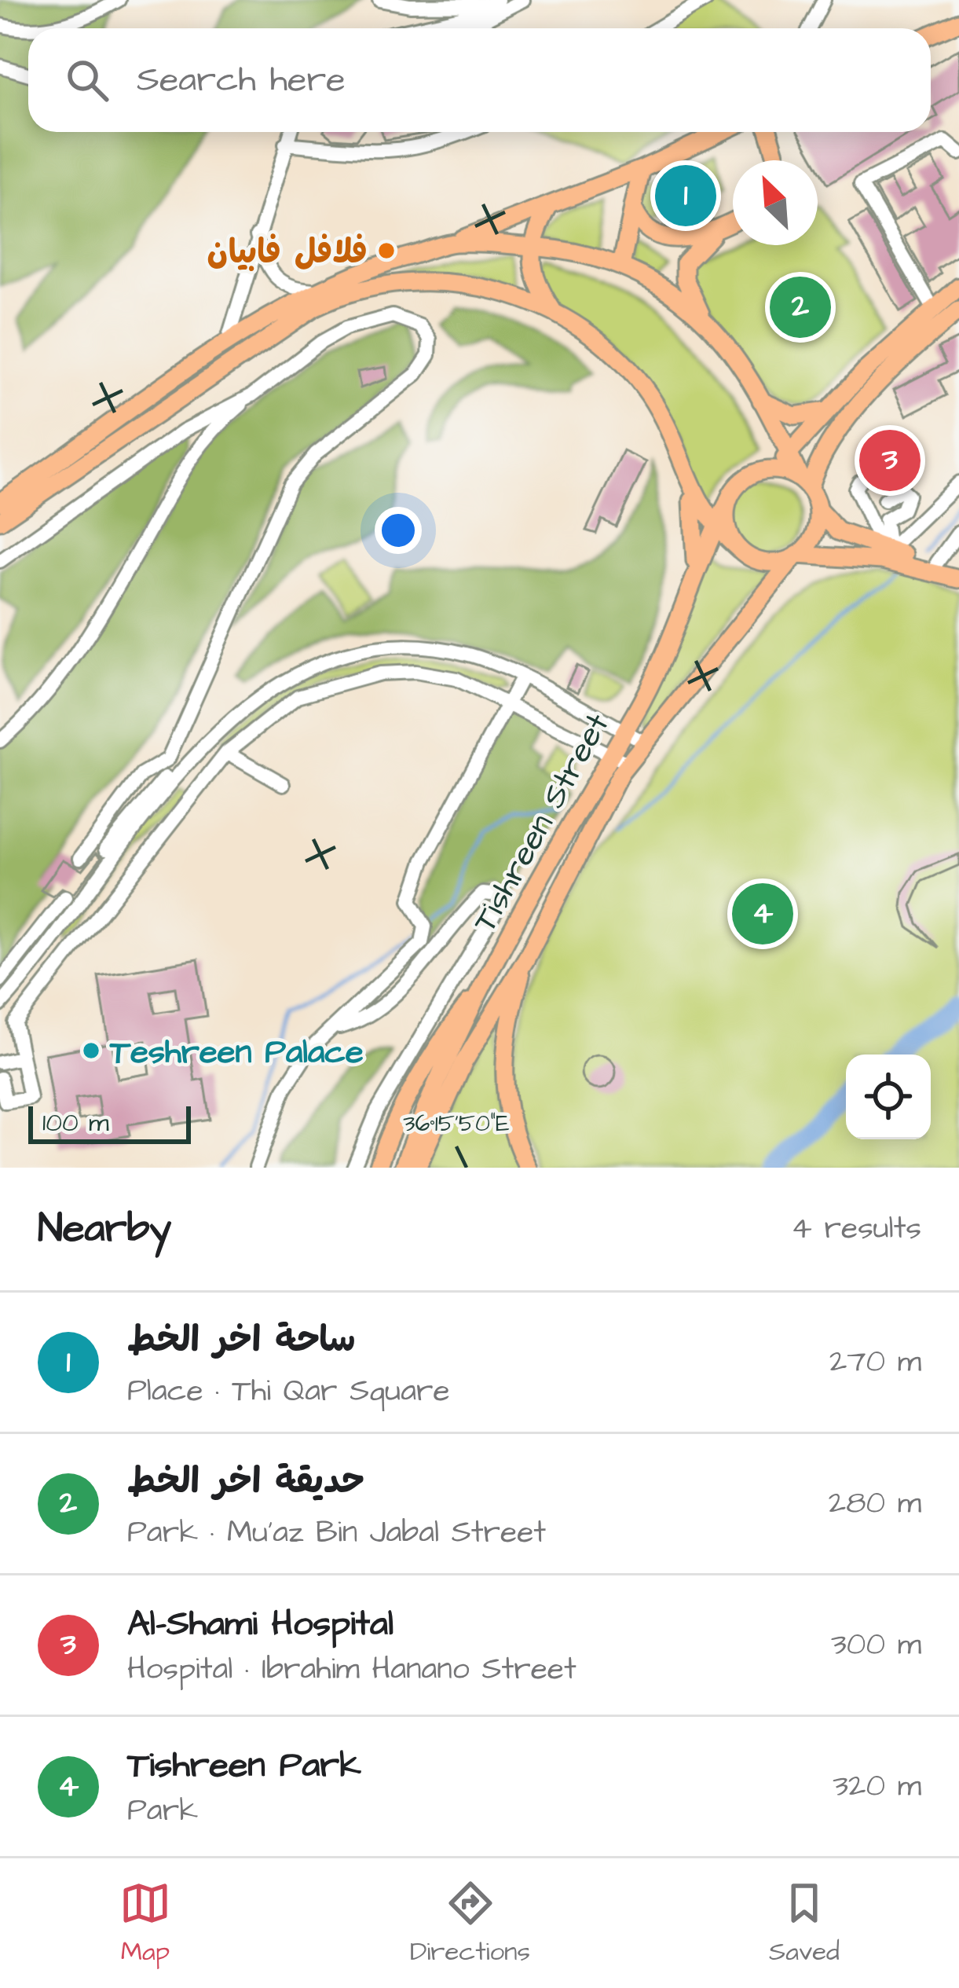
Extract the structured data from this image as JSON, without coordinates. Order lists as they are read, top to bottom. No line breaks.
{"streets":{"main road":["Tishreen Street"]},"places":["فلافل فابيان","Teshreen Palace"],"scale_bar":"100 m","north":"top left","page":{"search":"Search here","pins":["1","2","3","4"],"scale":"100 m","heading":["Nearby","4 results"],"list":[{"mark":"1","name":"ساحة اخر الخط","note":"Place · Thi Qar Square","value":"270 m"},{"mark":"2","name":"حديقة اخر الخط","note":"Park · Mu'az Bin Jabal Street","value":"280 m"},{"mark":"3","name":"Al-Shami Hospital","note":"Hospital · Ibrahim Hanano Street","value":"300 m"},{"mark":"4","name":"Tishreen Park","note":"Park","value":"320 m"}],"nav":["Map","Directions","Saved"]},"coordinates":["36°15'50\"E"]}
